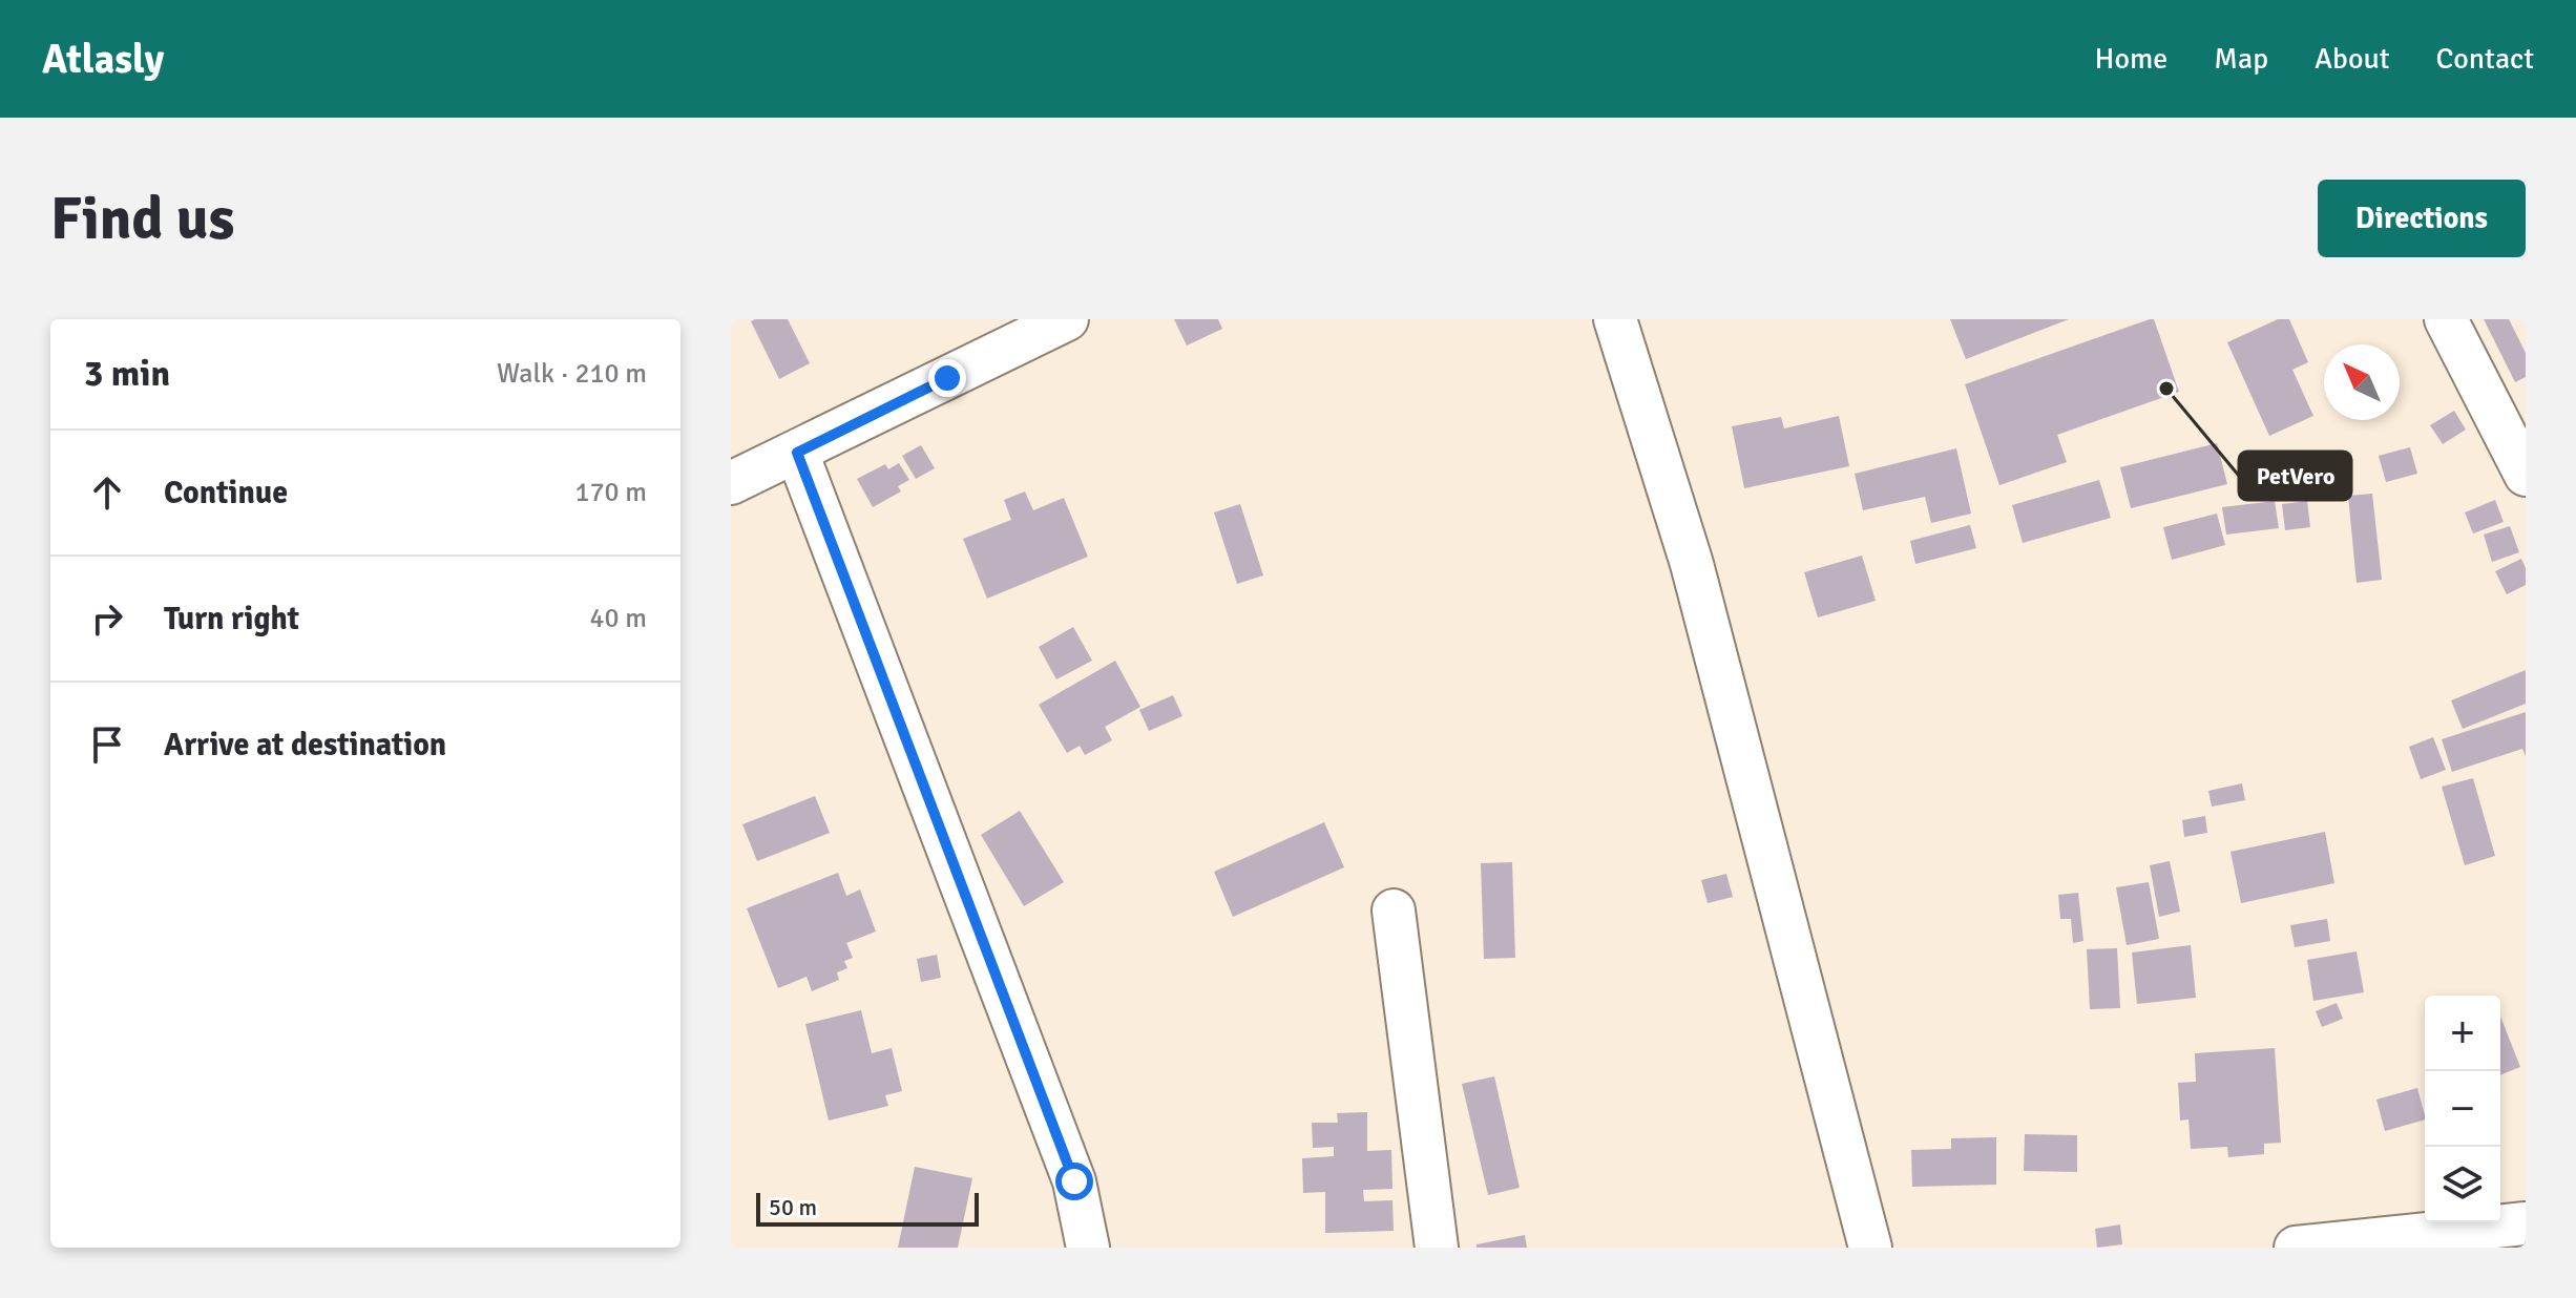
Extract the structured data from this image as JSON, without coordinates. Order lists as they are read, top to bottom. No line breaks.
{"places":["PetVero"],"scale_bar":"50 m","north":"top left","page":{"header":"Atlasly","nav":["Home","Map","About","Contact"],"buttons":"Directions","title":"Find us","heading":["3 min","Walk · 210 m"],"list":[["Continue","170 m"],["Turn right","40 m"],"Arrive at destination"],"map_buttons":["+","−"],"scale":"50 m"}}
